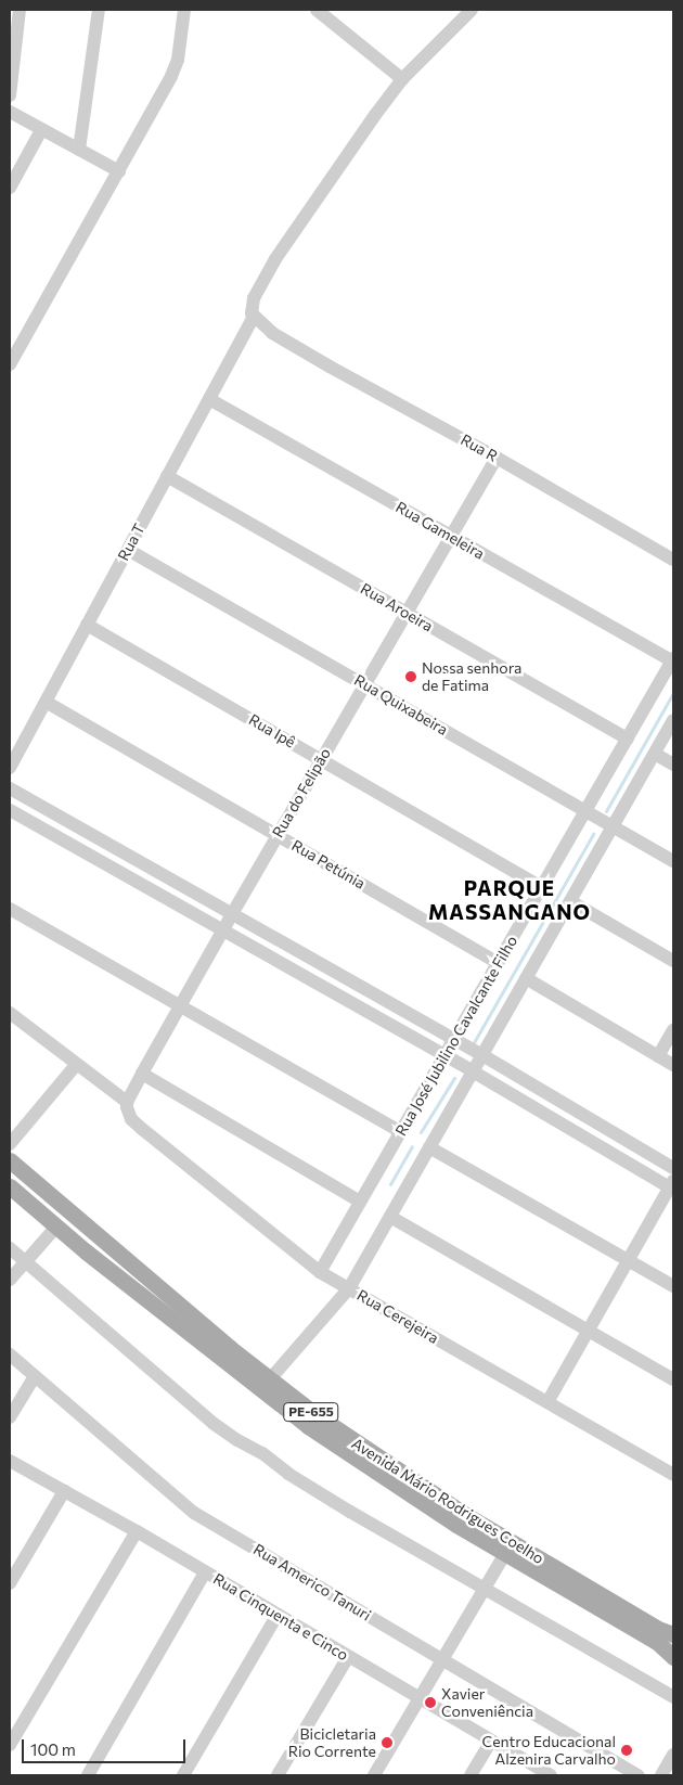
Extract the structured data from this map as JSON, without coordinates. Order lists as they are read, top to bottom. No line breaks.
{"streets":{"main road":["PE-655","Avenida Mário Rodrigues Coelho"],"street":["Rua R","Rua Gameleira","Rua T","Rua Aroeira","Rua Quixabeira","Rua Ipê","Rua do Felipão","Rua Petúnia","Rua José Jubilino Cavalcante Filho","Rua Cerejeira","Rua Americo Tanuri","Rua Cinquenta e Cinco"]},"crossings":[["Rua R","Rua T"],["Rua R","Rua do Felipão"],["Rua Gameleira","Rua T"],["Rua Gameleira","Rua do Felipão"],["Rua Gameleira","Rua José Jubilino Cavalcante Filho"],["Rua T","Rua Aroeira"],["Rua T","Rua Quixabeira"],["Rua T","Rua Ipê"],["Rua T","Rua Petúnia"],["Rua Aroeira","Rua do Felipão"],["Rua Aroeira","Rua José Jubilino Cavalcante Filho"],["Rua Quixabeira","Rua do Felipão"],["Rua Quixabeira","Rua José Jubilino Cavalcante Filho"],["Rua Ipê","Rua do Felipão"],["Rua Ipê","Rua José Jubilino Cavalcante Filho"],["Rua do Felipão","Rua Petúnia"],["Rua do Felipão","Rua Cerejeira"],["Rua Petúnia","Rua José Jubilino Cavalcante Filho"],["Rua José Jubilino Cavalcante Filho","Rua Cerejeira"]],"districts":["PARQUE MASSANGANO"],"places":["Nossa senhora de Fatima","Xavier Conveniência","Bicicletaria Rio Corrente","Centro Educacional Alzenira Carvalho"],"scale_bar":"100 m"}
